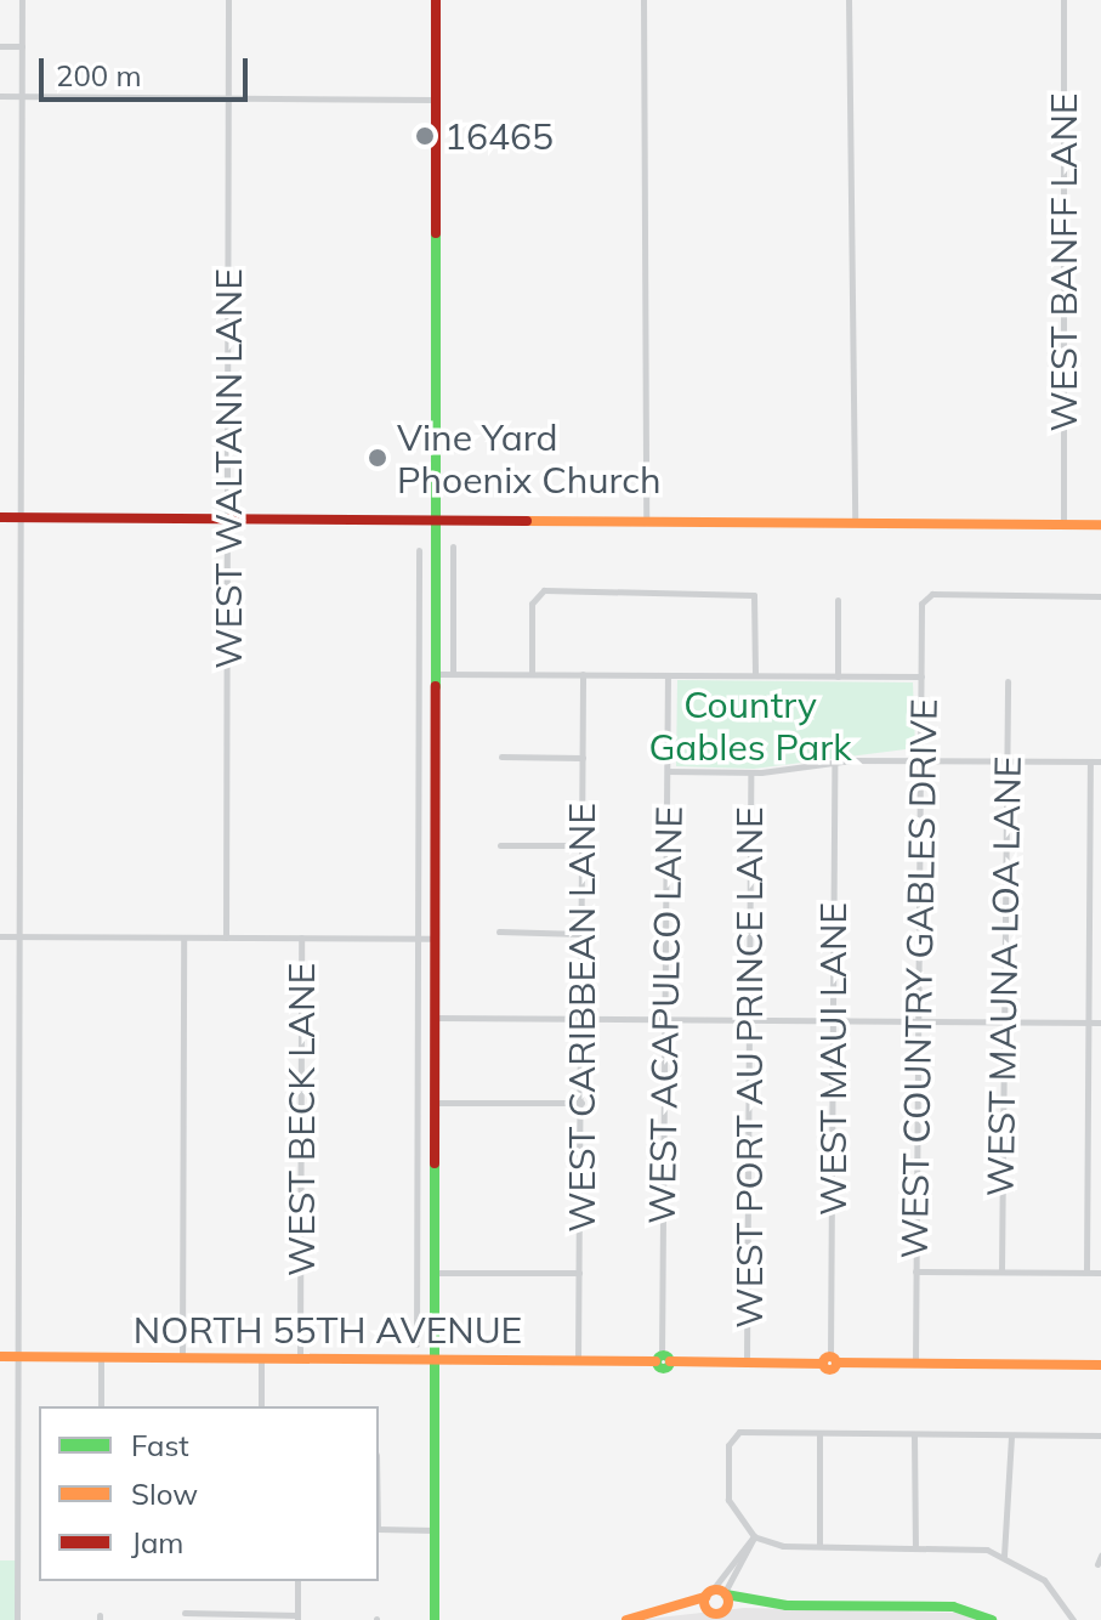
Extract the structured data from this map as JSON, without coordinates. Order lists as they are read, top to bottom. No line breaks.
{"streets":{"main road":["NORTH 55TH AVENUE"],"street":["WEST BANFF LANE","WEST WALTANN LANE","WEST MAUNA LOA LANE","WEST COUNTRY GABLES DRIVE","WEST ACAPULCO LANE","WEST CARIBBEAN LANE","WEST MAUI LANE","WEST PORT AU PRINCE LANE","WEST BECK LANE"]},"crossings":[["WEST COUNTRY GABLES DRIVE","NORTH 55TH AVENUE"],["WEST ACAPULCO LANE","NORTH 55TH AVENUE"],["WEST CARIBBEAN LANE","NORTH 55TH AVENUE"],["WEST MAUI LANE","NORTH 55TH AVENUE"],["WEST PORT AU PRINCE LANE","NORTH 55TH AVENUE"],["WEST BECK LANE","NORTH 55TH AVENUE"]],"parks":["Country Gables Park"],"places":["16465","Vine Yard Phoenix Church"],"legend":["Fast","Slow","Jam"],"scale_bar":"200 m"}
